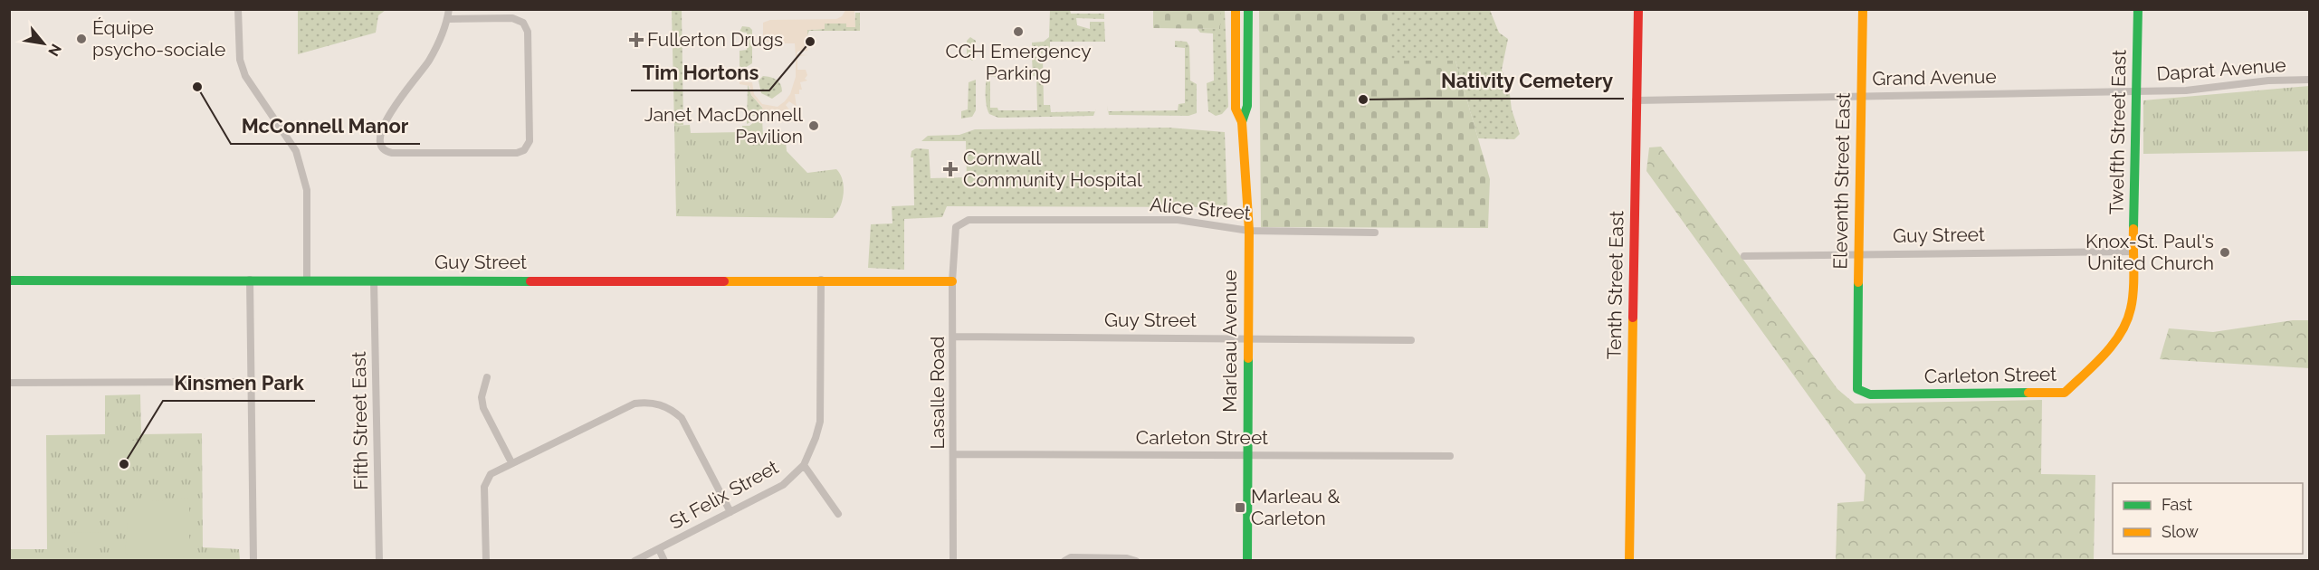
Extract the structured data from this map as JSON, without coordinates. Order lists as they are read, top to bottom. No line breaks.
{"streets":{"street":["Daprat Avenue","Grand Avenue","Twelfth Street East","Eleventh Street East","Alice Street","Guy Street","Tenth Street East","Marleau Avenue","Carleton Street","Lasalle Road","Fifth Street East","St Felix Street"]},"crossings":[["Daprat Avenue","Grand Avenue"],["Daprat Avenue","Twelfth Street East"],["Grand Avenue","Twelfth Street East"],["Grand Avenue","Eleventh Street East"],["Grand Avenue","Tenth Street East"],["Twelfth Street East","Guy Street"],["Twelfth Street East","Carleton Street"],["Eleventh Street East","Guy Street"],["Eleventh Street East","Carleton Street"],["Alice Street","Marleau Avenue"],["Alice Street","Lasalle Road"],["Guy Street","Marleau Avenue"],["Guy Street","Carleton Street"],["Guy Street","Lasalle Road"],["Guy Street","Fifth Street East"],["Guy Street","St Felix Street"],["Marleau Avenue","Carleton Street"],["Carleton Street","Lasalle Road"]],"places":{"other":["CCH Emergency Parking","Équipe psycho-sociale","Tim Hortons","McConnell Manor","Nativity Cemetery","Janet MacDonnell Pavilion","Knox-St. Paul's United Church","Kinsmen Park"],"health":["Fullerton Drugs","Cornwall Community Hospital"],"transit":["Marleau & Carleton"]},"legend":["Fast","Slow"],"north":"bottom right"}
